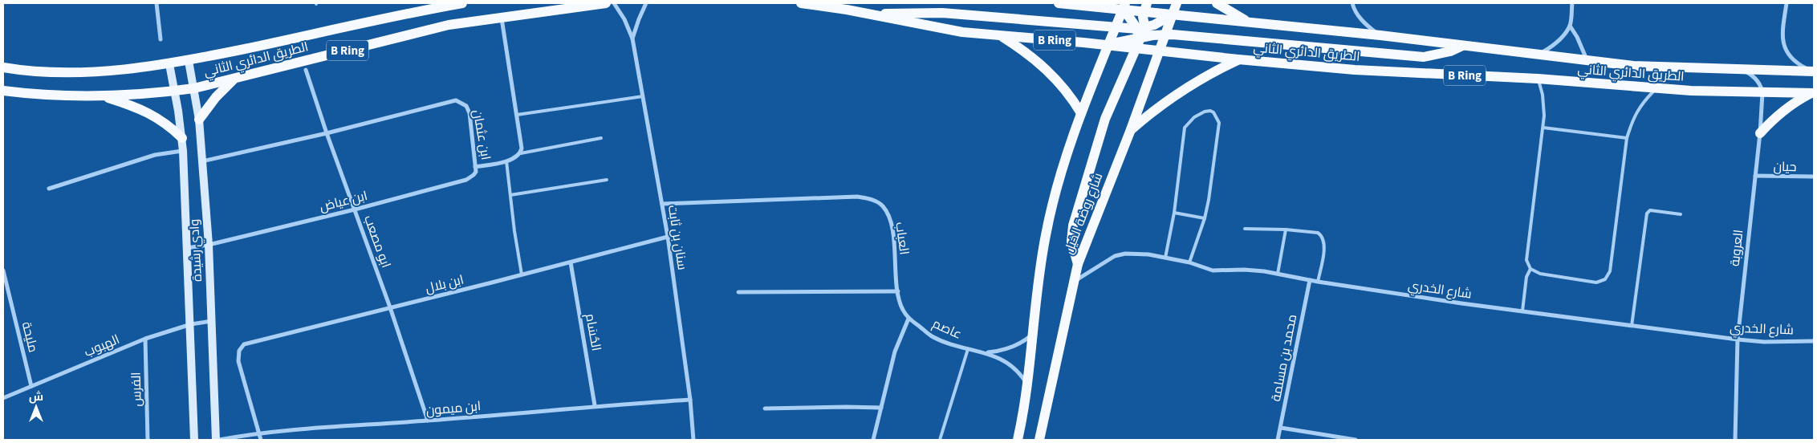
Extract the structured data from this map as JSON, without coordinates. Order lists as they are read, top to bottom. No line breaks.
{"streets":{"main road":["B Ring","الطريق الدائري الثاني","شارع روضة الخيل"],"street":["ابن عثمان","حيان","ابن عياض","سنان بن ثابت","العباب","ابو مصعب","العروبة","وادي رشيدة","ابن بلال","شارع الخدري","عاصم","الحُسَام","مليحة","الهبوب","محمد بن مسلمة","الفرس","ابن ميمون"]},"crossings":[["الطريق الدائري الثاني","شارع روضة الخيل"],["الطريق الدائري الثاني","العروبة"],["الطريق الدائري الثاني","وادي رشيدة"],["ابن عثمان","ابن عياض"],["ابن عثمان","ابو مصعب"],["ابن عثمان","وادي رشيدة"],["حيان","العروبة"],["ابن عياض","ابو مصعب"],["ابن عياض","وادي رشيدة"],["شارع روضة الخيل","شارع الخدري"],["شارع روضة الخيل","عاصم"],["سنان بن ثابت","العباب"],["سنان بن ثابت","ابن بلال"],["سنان بن ثابت","ابن ميمون"],["العباب","عاصم"],["ابو مصعب","ابن بلال"],["ابو مصعب","ابن ميمون"],["العروبة","شارع الخدري"],["وادي رشيدة","الهبوب"],["ابن بلال","الحُسَام"],["ابن بلال","ابن ميمون"],["شارع الخدري","محمد بن مسلمة"],["الحُسَام","ابن ميمون"],["مليحة","الهبوب"],["الهبوب","الفرس"]],"north":"top"}
